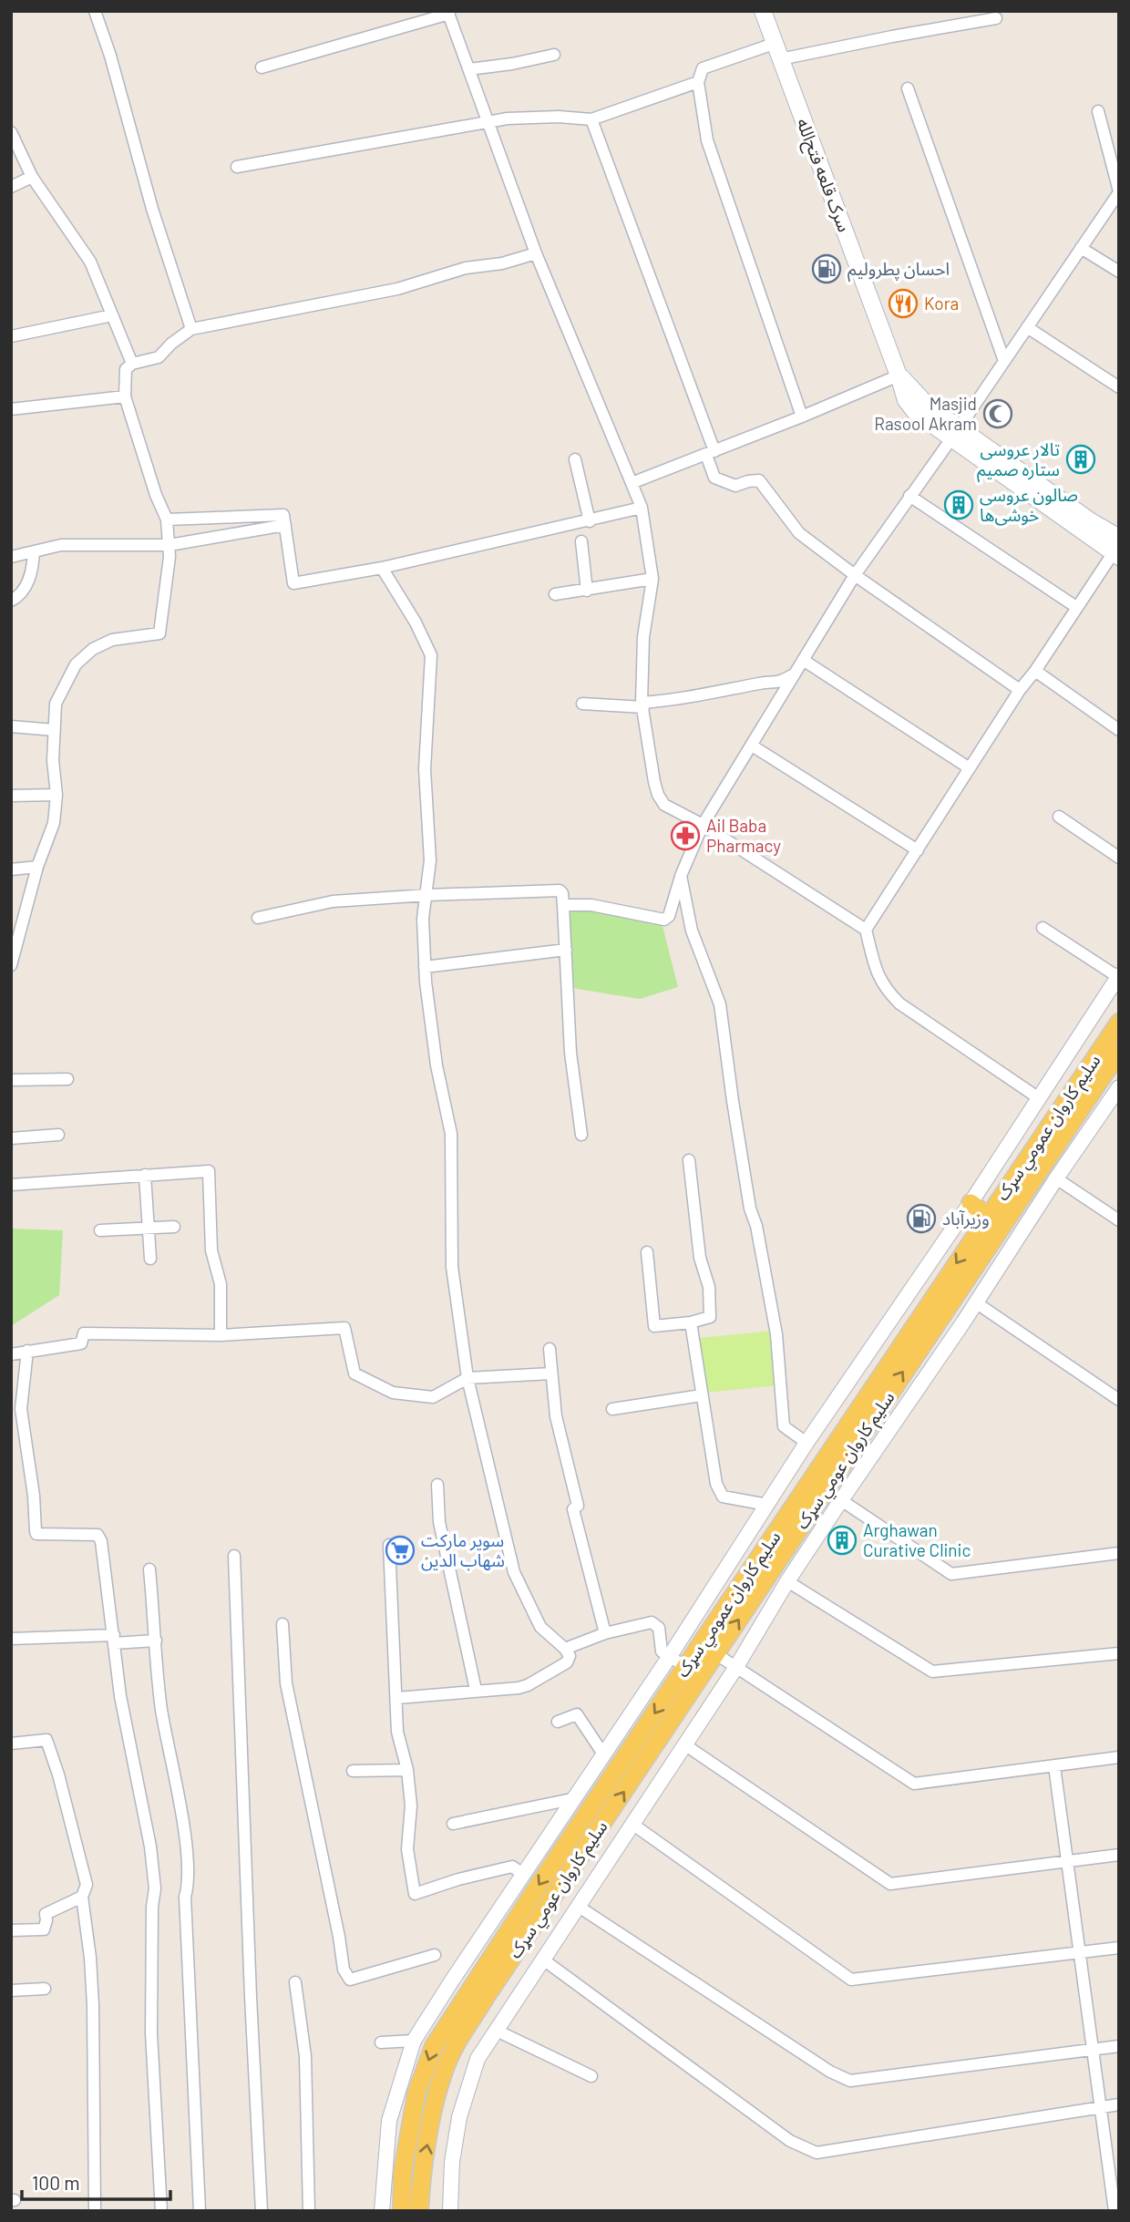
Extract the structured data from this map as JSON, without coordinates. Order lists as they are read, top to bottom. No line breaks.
{"streets":{"main road":["سرک قلعه فتح‌الله","سلیم کاروان عمومي سړک","سلیم کاروان عومي سړک"]},"crossings":[["سلیم کاروان عمومي سړک","سلیم کاروان عومي سړک"]],"one_way":["سلیم کاروان عمومي سړک","سلیم کاروان عومي سړک"],"places":{"fuel station":["احسان پطرولیم","وزیرآباد"],"restaurant":["Kora"],"mosque":["Masjid Rasool Akram"],"building":["تالار عروسی ستاره صمیم","صالون عروسی خوشی‌ها","Arghawan Curative Clinic"],"pharmacy":["Ail Baba Pharmacy"],"supermarket":["سوپر مارکت شهاب الدین"]},"scale_bar":"100 m"}
